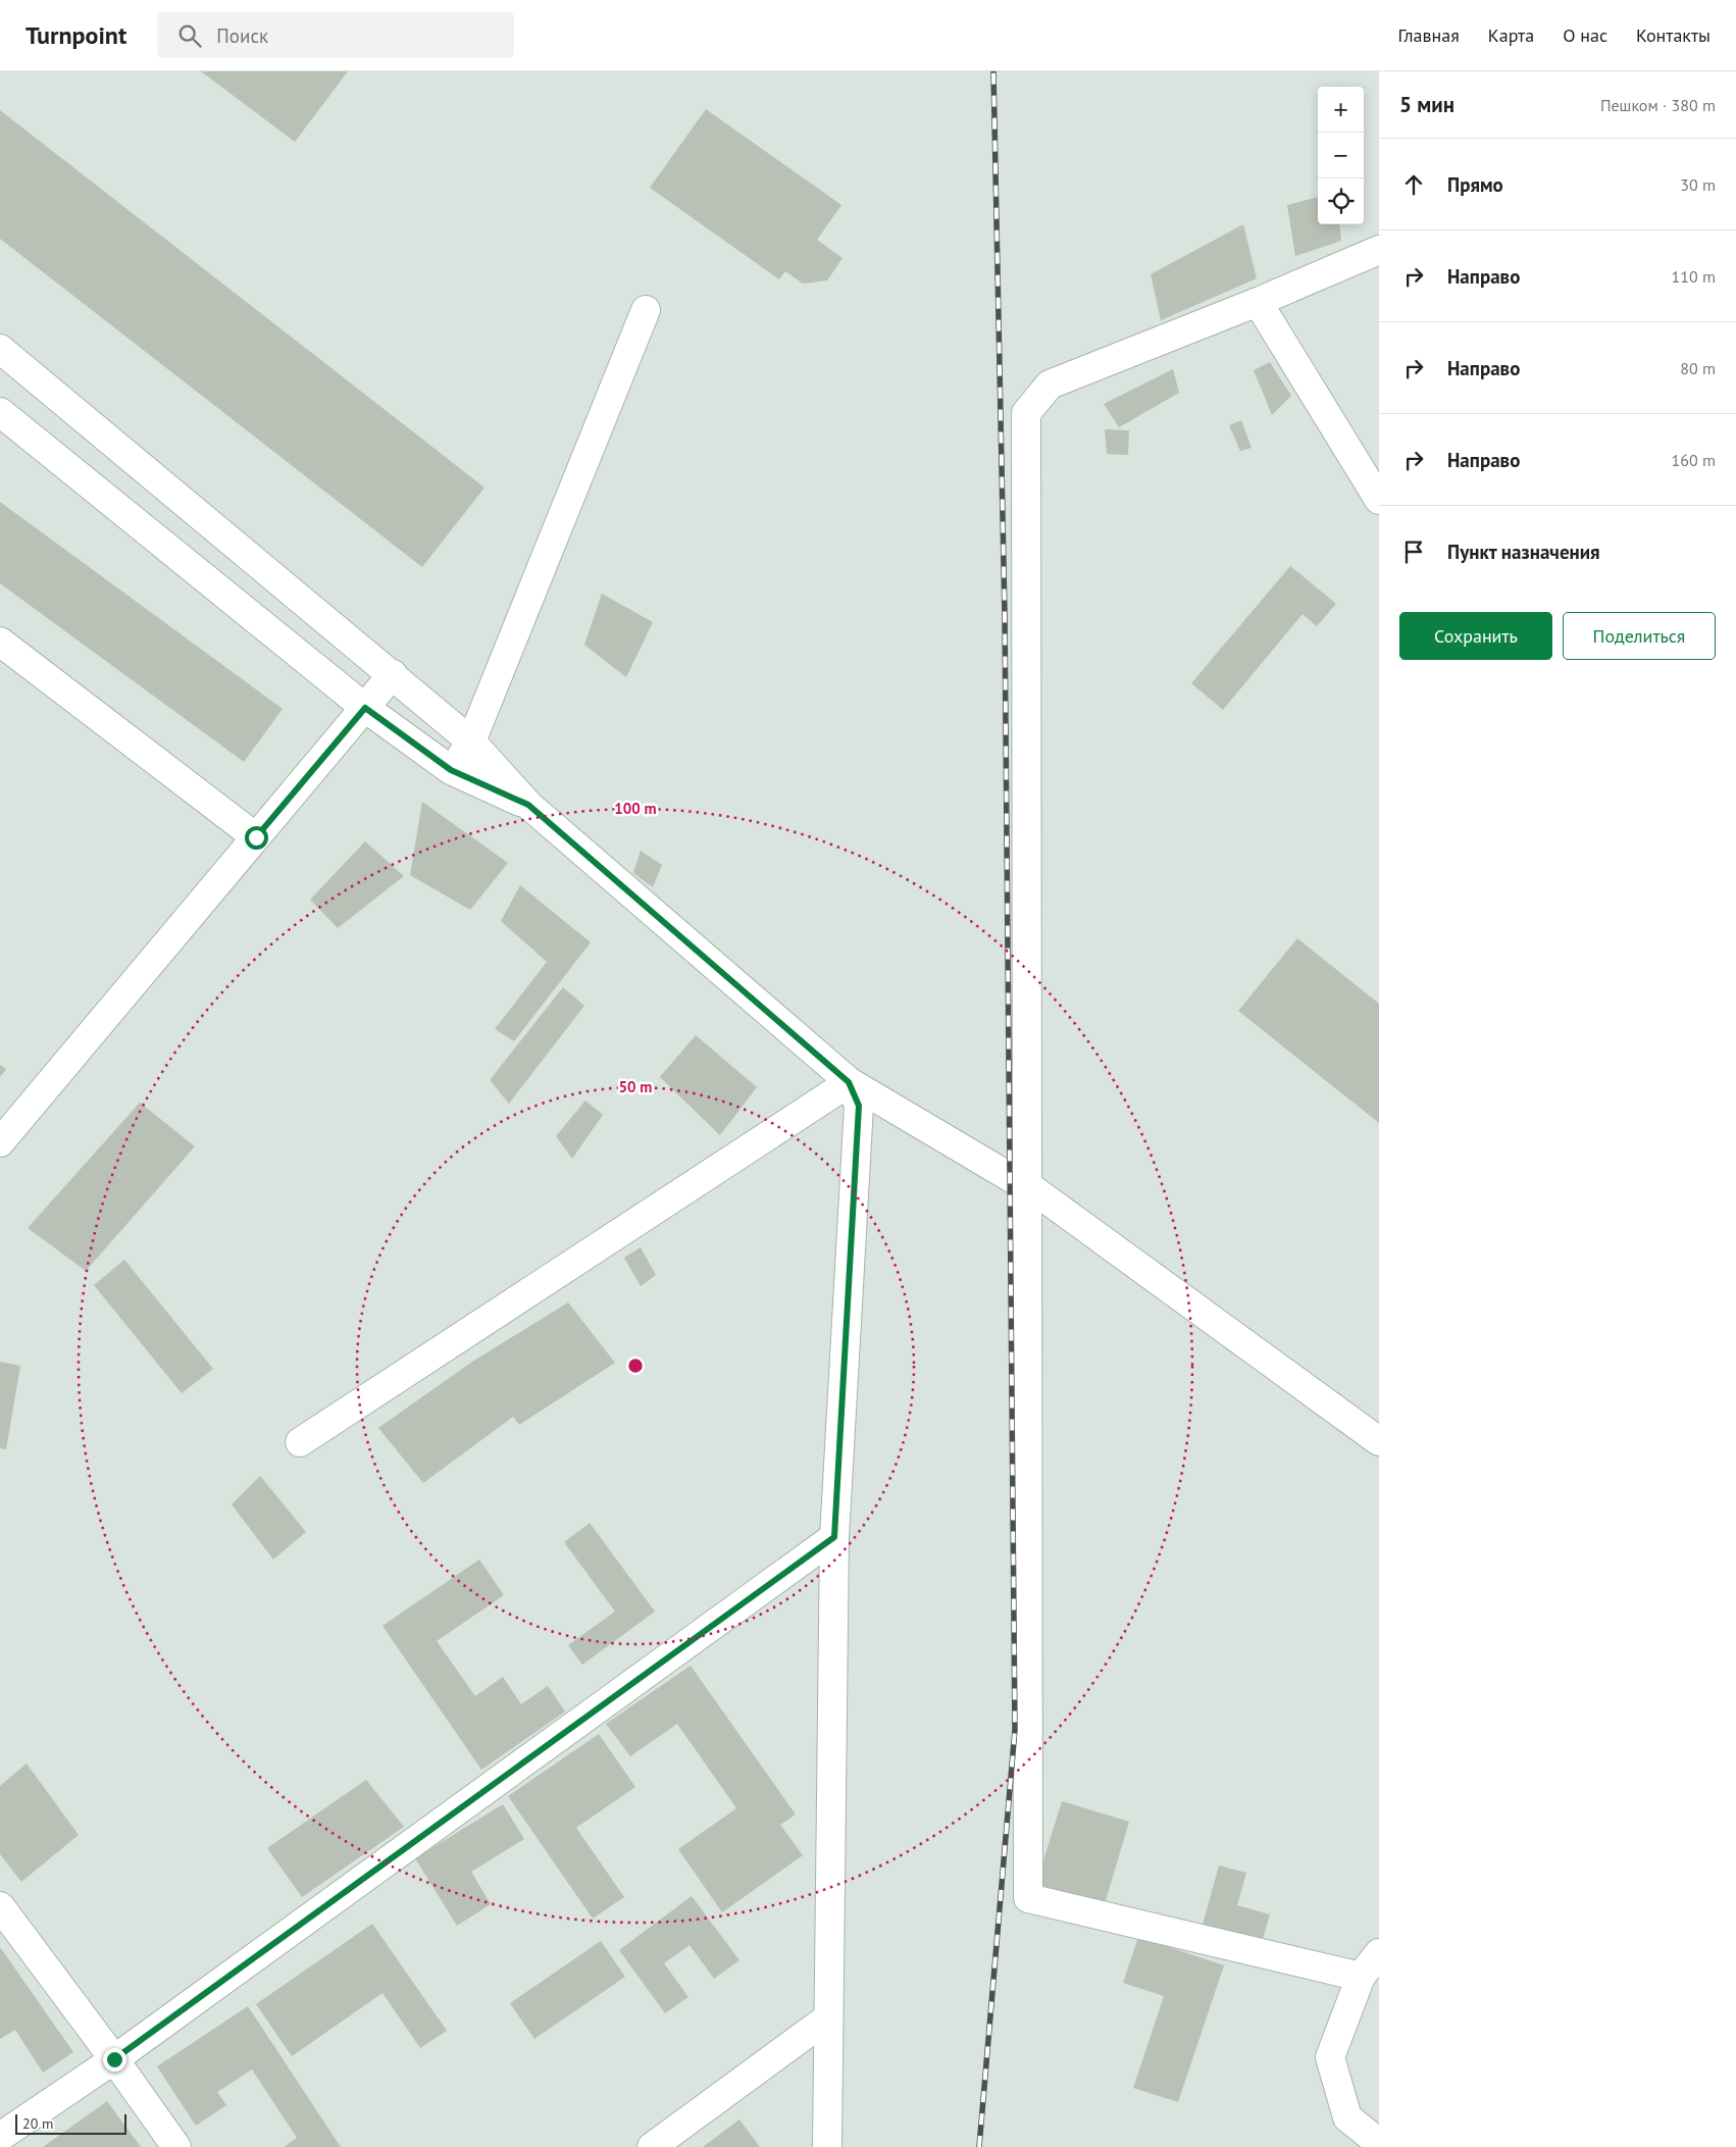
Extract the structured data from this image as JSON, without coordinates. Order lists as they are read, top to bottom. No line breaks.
{"scale_bar":"20 m","page":{"header":"Turnpoint","search":"Поиск","nav":["Главная","Карта","О нас","Контакты"],"heading":["5 мин","Пешком · 380 m"],"map_buttons":["+","−"],"list":[["Прямо","30 m"],["Направо","110 m"],["Направо","80 m"],["Направо","160 m"],"Пункт назначения"],"buttons":["Сохранить","Поделиться"],"scale":"20 m"},"rings":["100 m","50 m"]}
